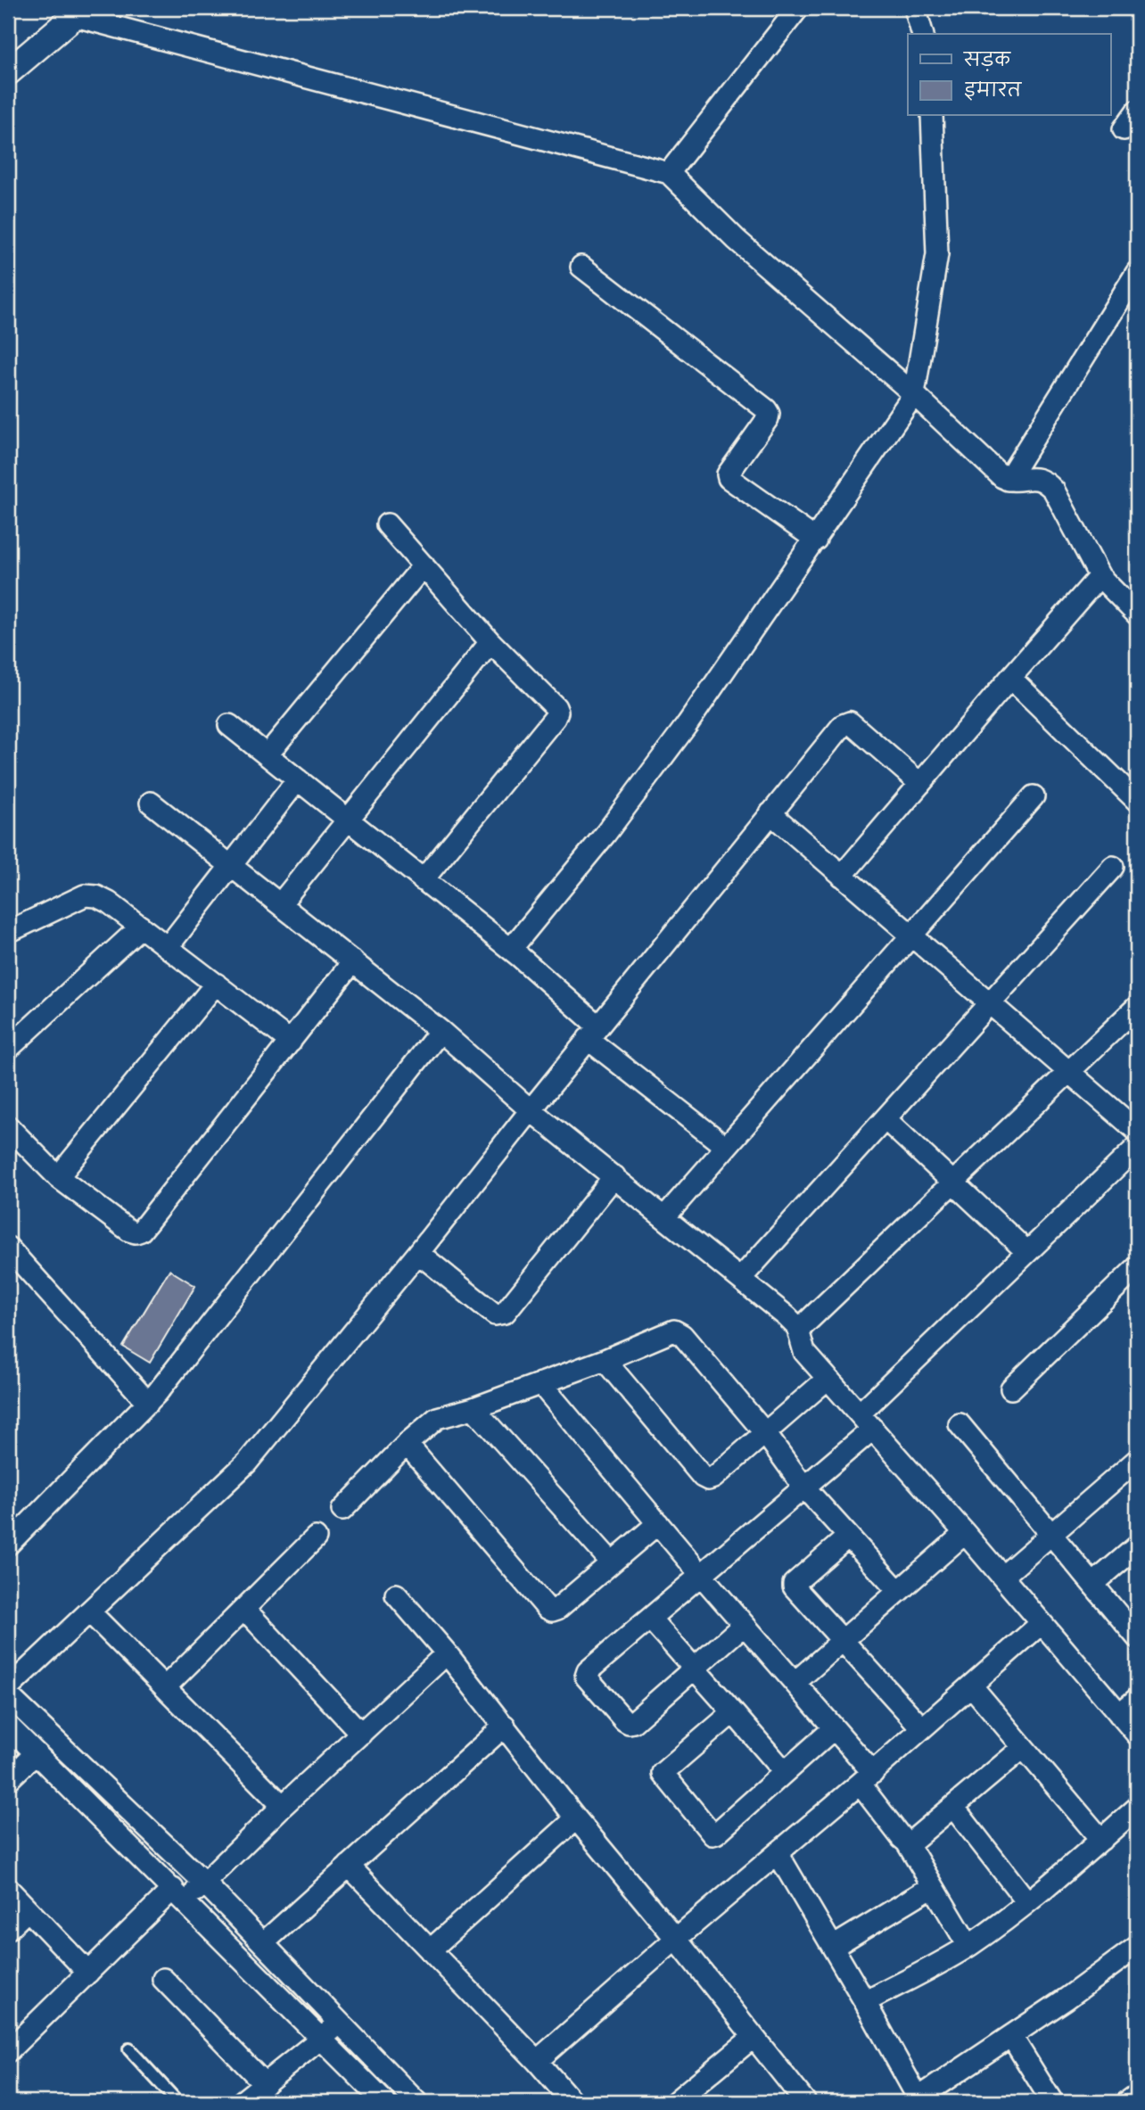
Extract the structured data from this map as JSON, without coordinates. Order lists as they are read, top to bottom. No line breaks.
{"legend":["सड़क","इमारत"]}
